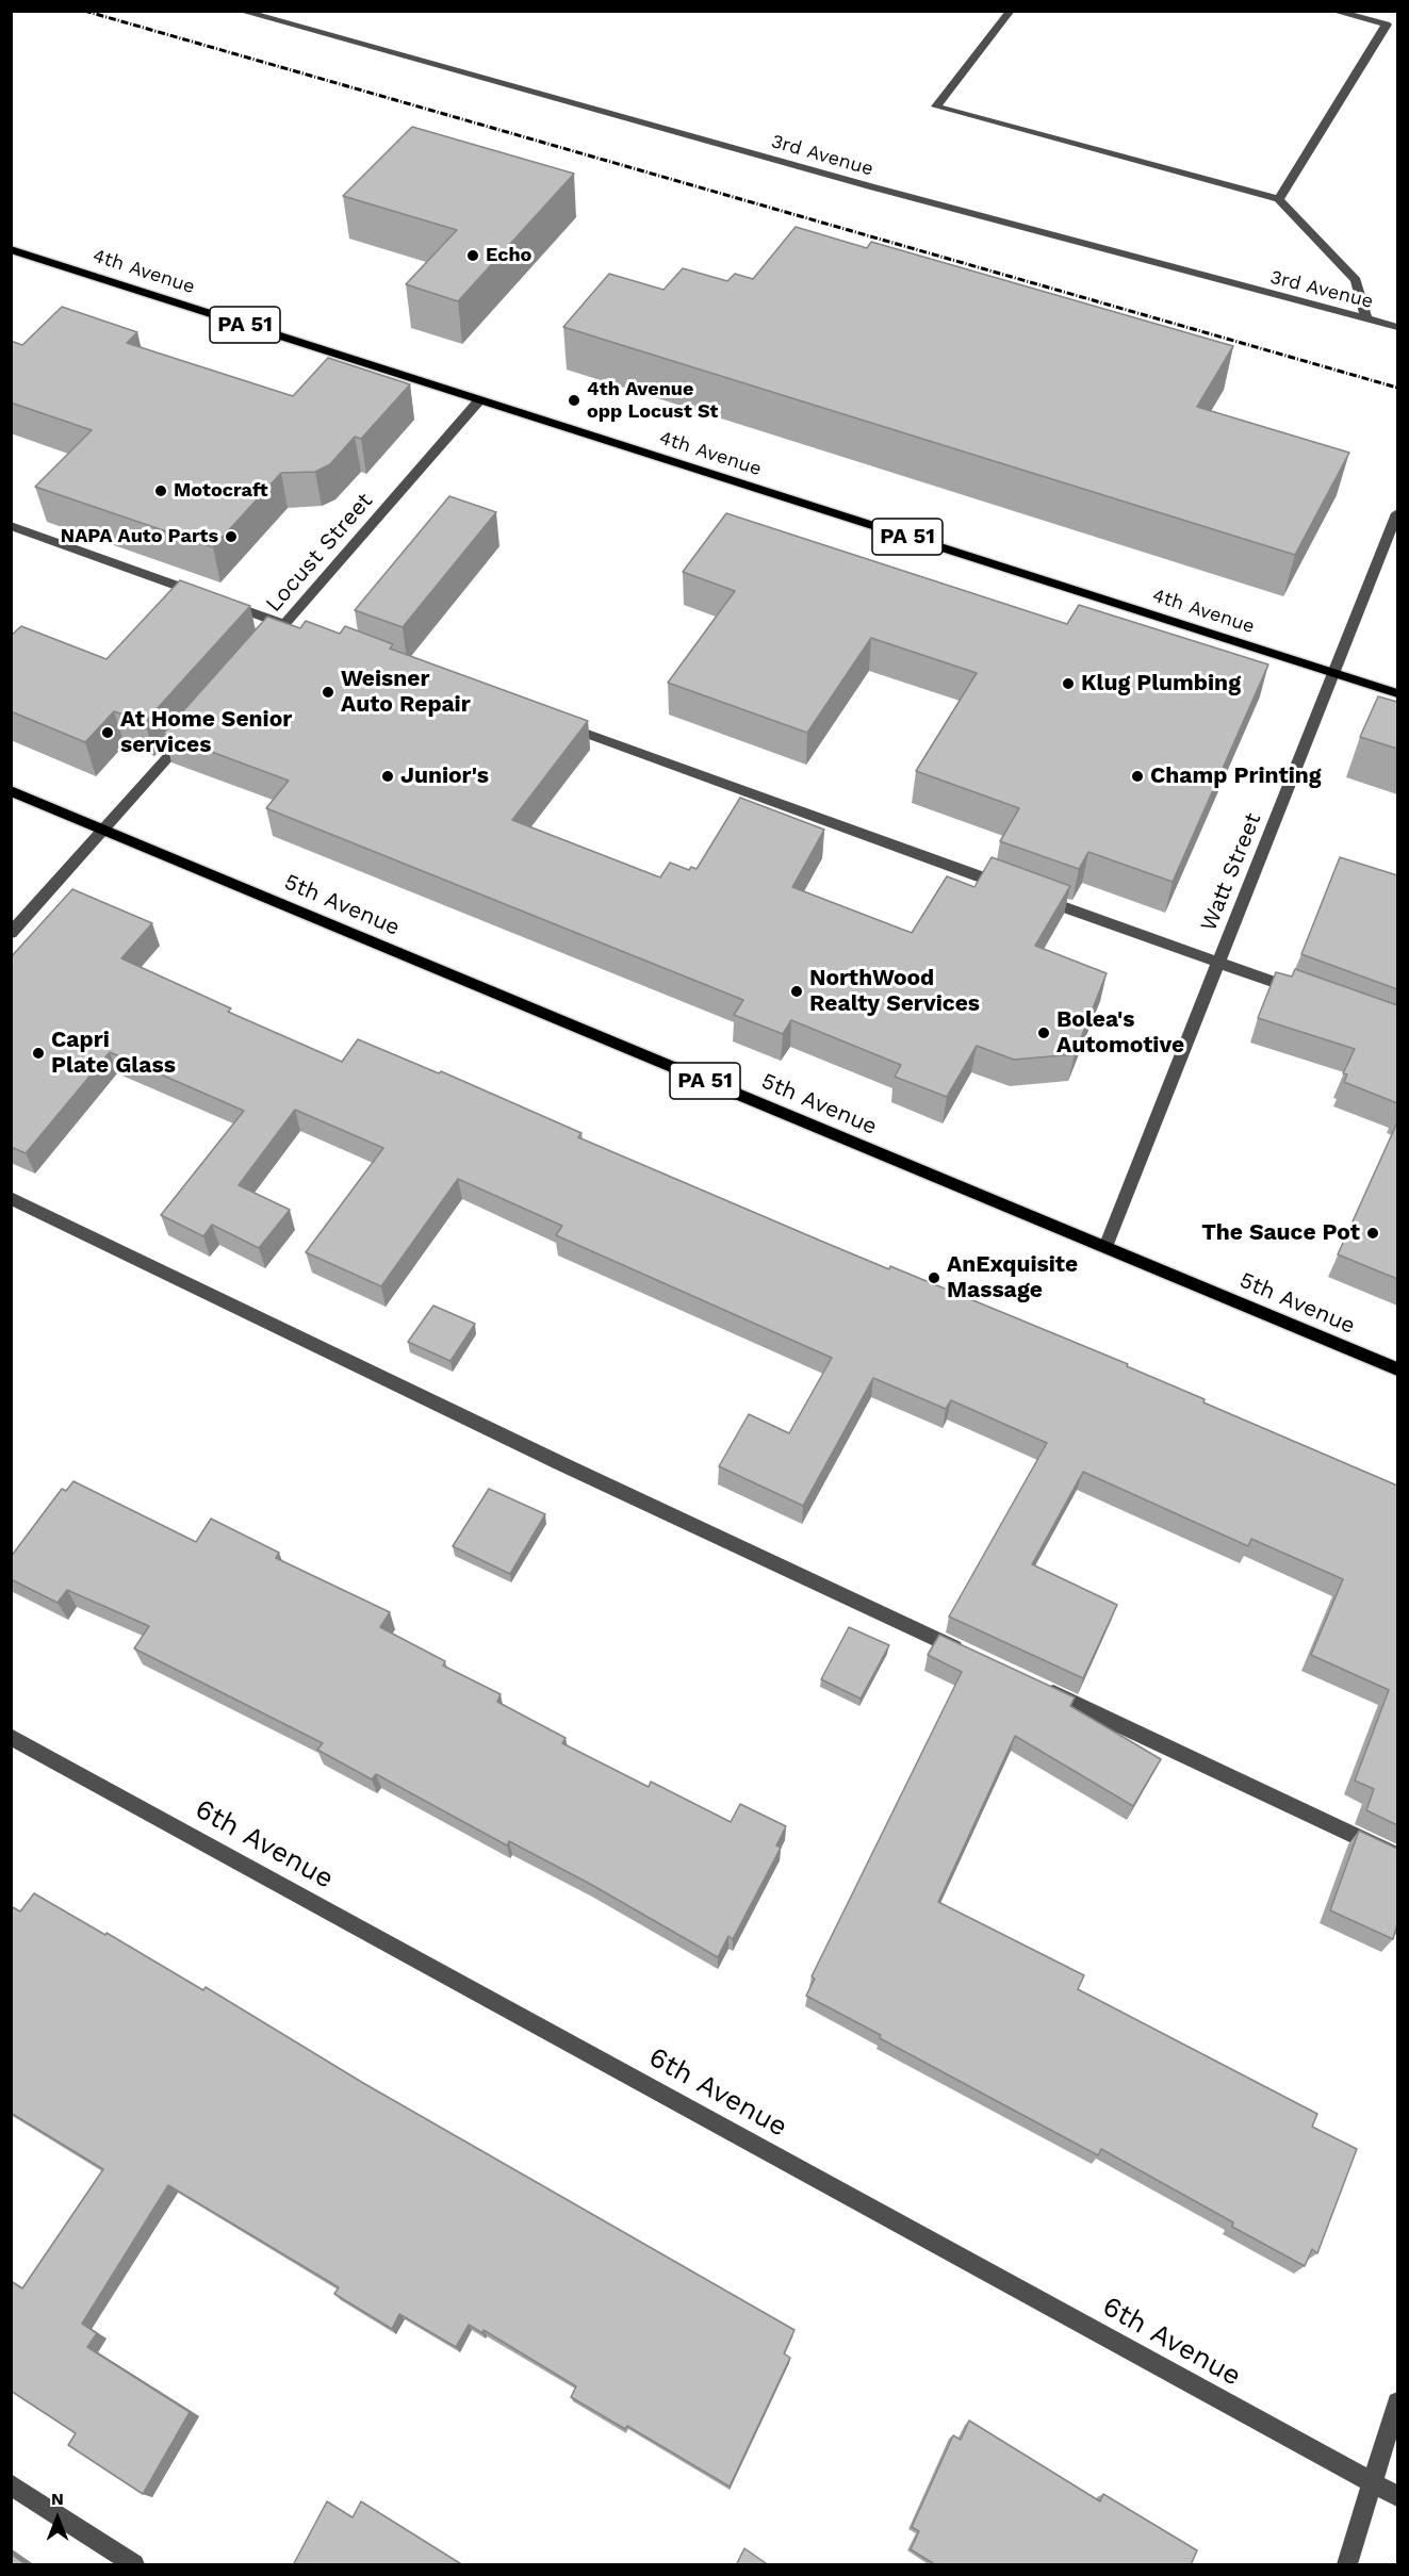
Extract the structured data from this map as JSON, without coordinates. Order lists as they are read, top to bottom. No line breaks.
{"streets":{"main road":["4th Avenue","PA 51","5th Avenue"],"street":["3rd Avenue","Locust Street","Watt Street","6th Avenue"]},"crossings":[["4th Avenue","Locust Street"],["4th Avenue","Watt Street"],["Watt Street","5th Avenue"]],"places":["Echo","4th Avenue opp Locust St","Motocraft","NAPA Auto Parts","Klug Plumbing","Weisner Auto Repair","At Home Senior services","Junior's","Champ Printing","NorthWood Realty Services","Bolea's Automotive","Capri Plate Glass","The Sauce Pot","AnExquisite Massage"],"north":"top"}
